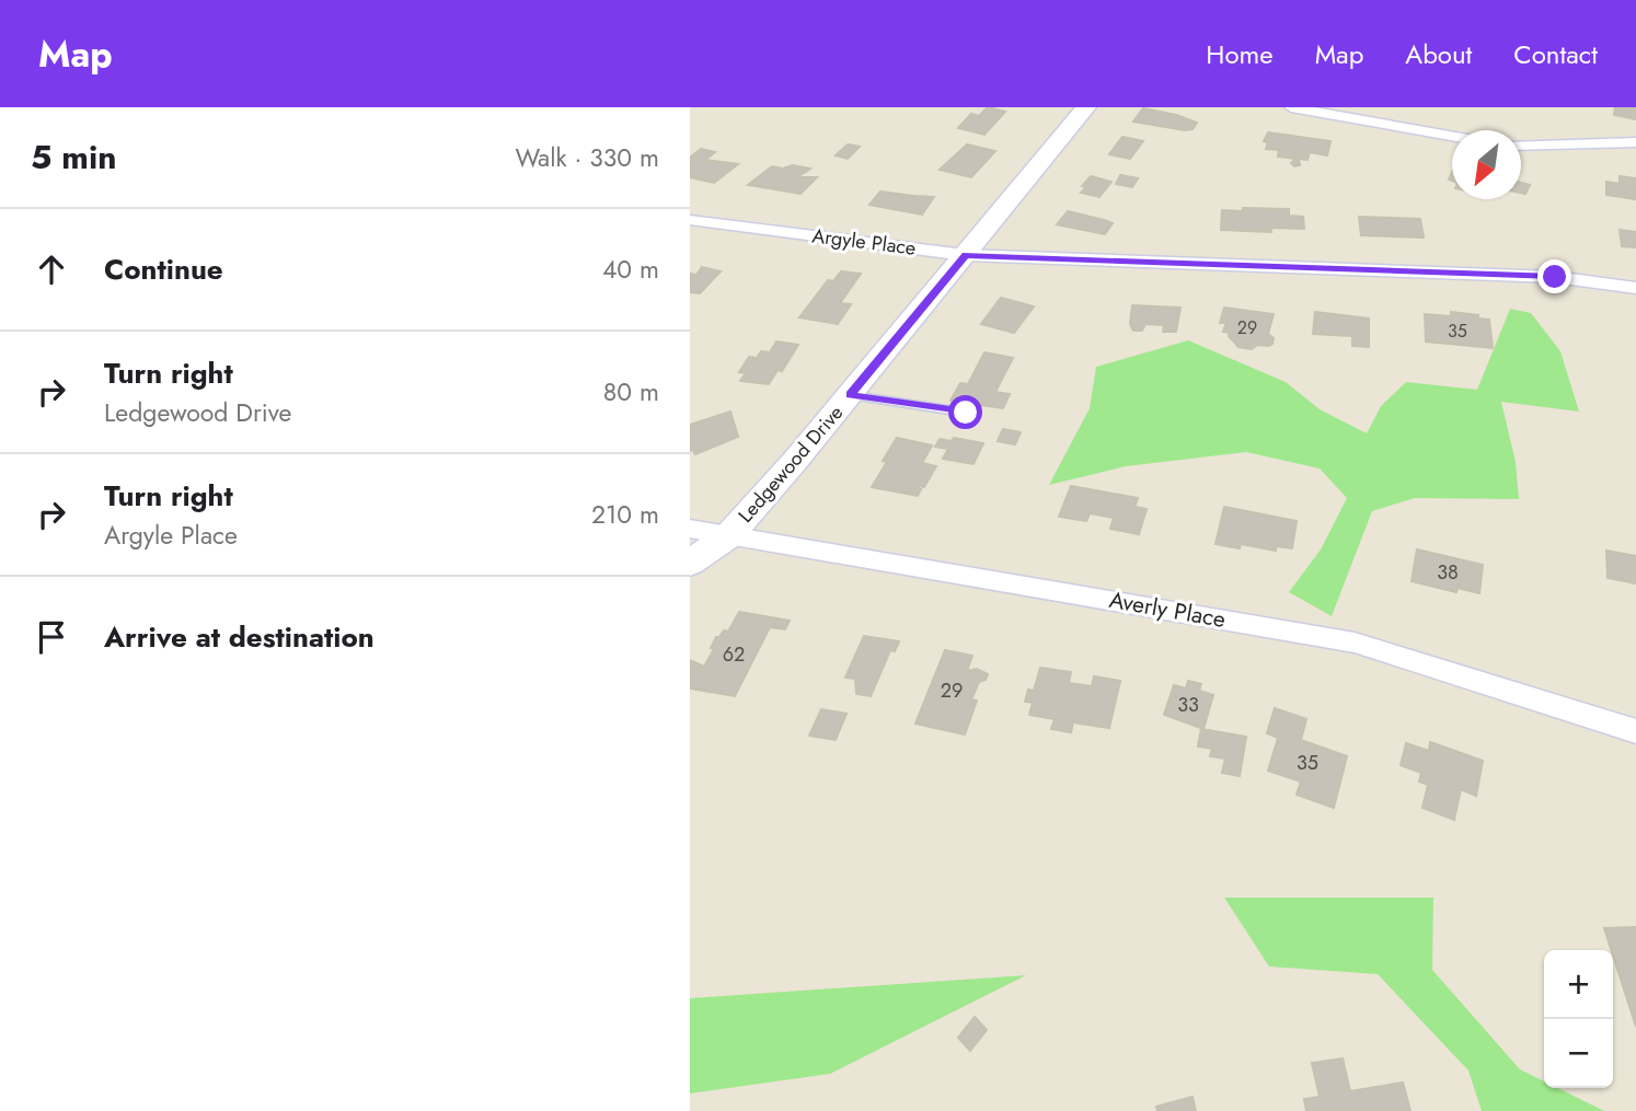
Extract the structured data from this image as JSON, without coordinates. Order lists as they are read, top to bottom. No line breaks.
{"streets":{"street":["Argyle Place","Ledgewood Drive","Averly Place"]},"crossings":[["Argyle Place","Ledgewood Drive"],["Ledgewood Drive","Averly Place"]],"house_numbers":["29","35","38","62","29","33","35"],"north":"bottom left","page":{"header":"Map","nav":["Home","Map","About","Contact"],"heading":["5 min","Walk · 330 m"],"list":[["Continue","40 m"],["Turn right","Ledgewood Drive","80 m"],["Turn right","Argyle Place","210 m"],"Arrive at destination"],"map_buttons":["+","−"]}}
